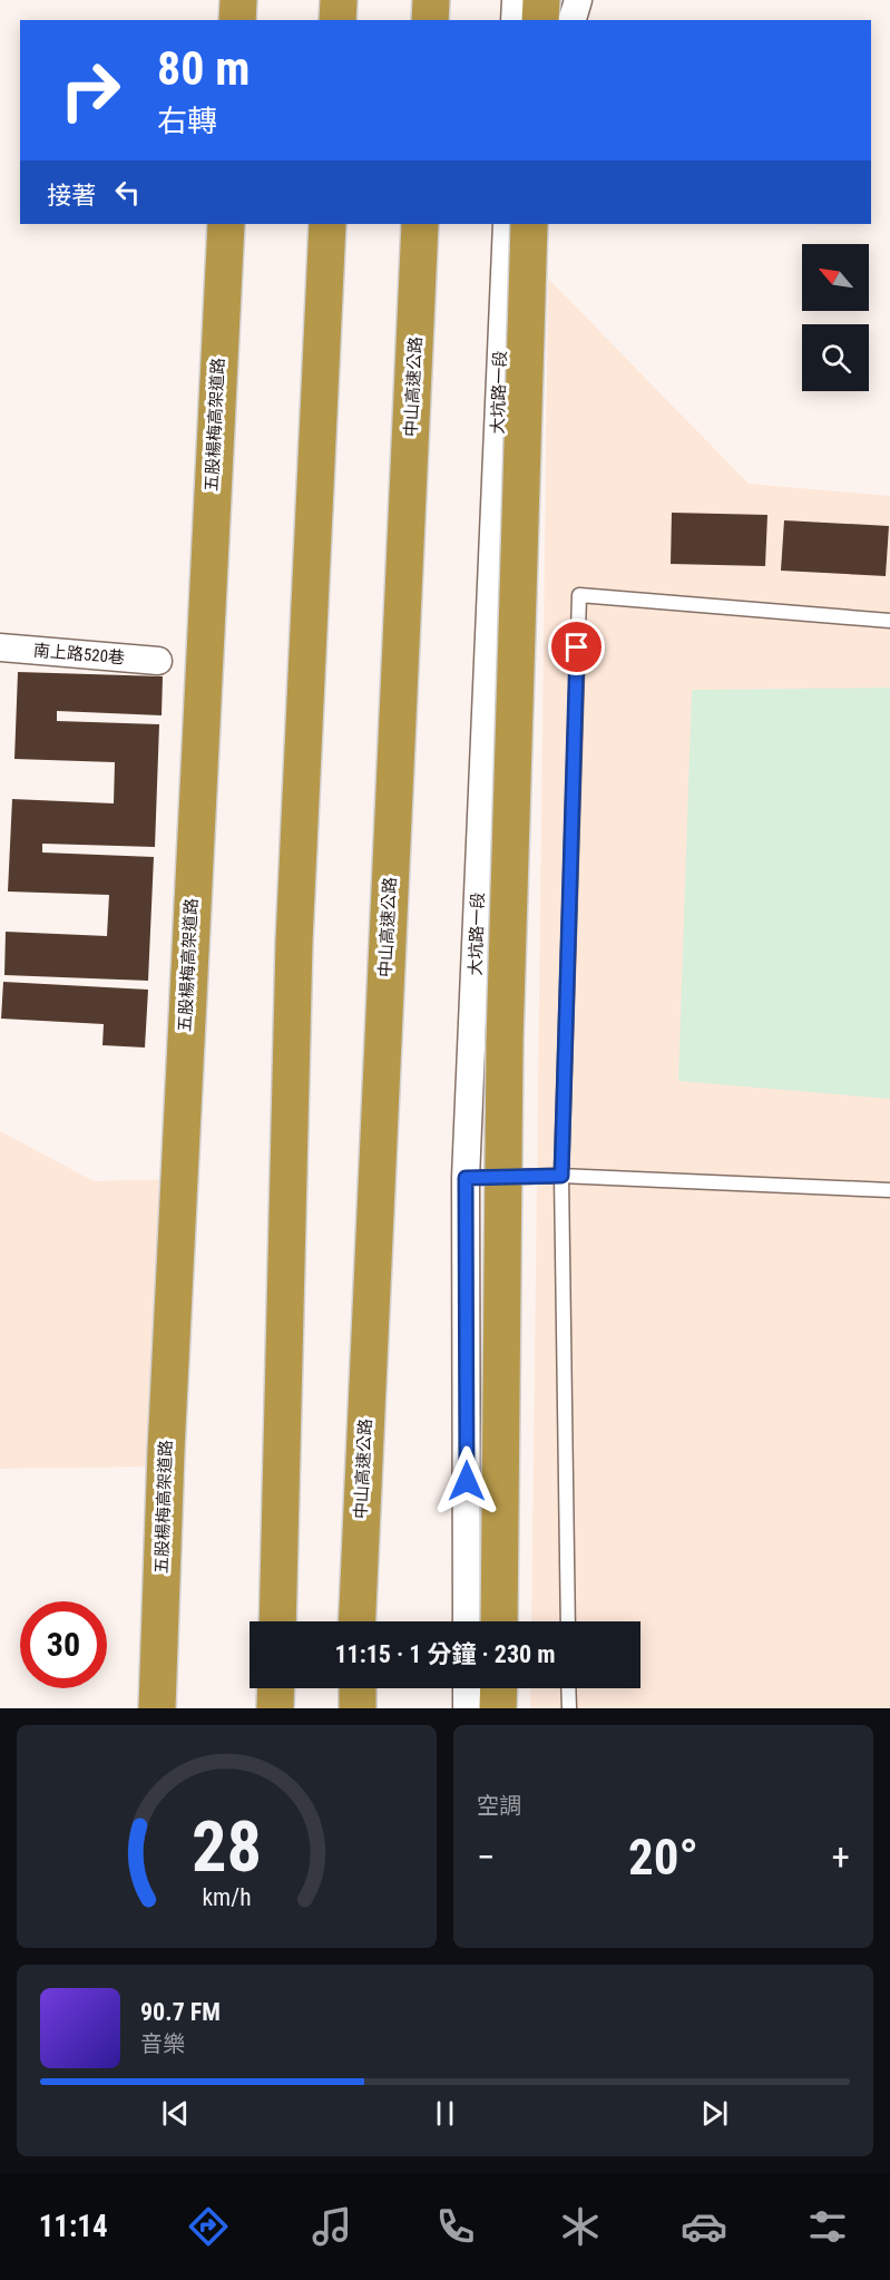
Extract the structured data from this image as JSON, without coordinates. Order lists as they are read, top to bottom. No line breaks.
{"streets":{"highway":["中山高速公路","五股楊梅高架道路"],"street":["大坑路一段","南上路520巷"]},"north":"top left","page":{"turn":["80 m","右轉"],"then":"接著","limit":"30","trip":"11:15 · 1 分鐘 · 230 m","tile":"空調","heat":["−","20°","+"],"song":["90.7 FM","音樂"],"tabs":"11:14","gauge":["28","km/h"]}}
